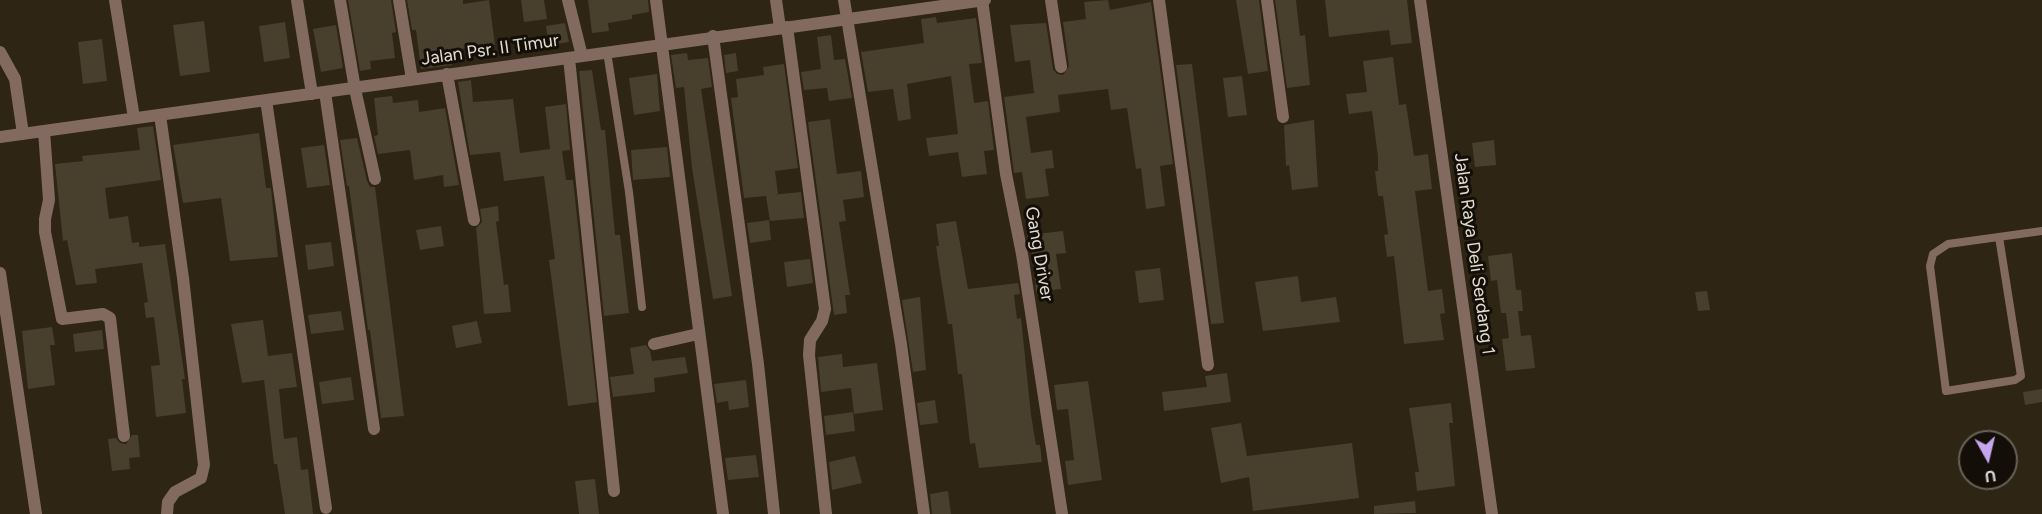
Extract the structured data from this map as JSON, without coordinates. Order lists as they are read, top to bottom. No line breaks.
{"streets":{"street":["Jalan Psr. II Timur","Gang Driver","Jalan Raya Deli Serdang 1"]},"crossings":[["Jalan Psr. II Timur","Gang Driver"]],"north":"bottom"}
